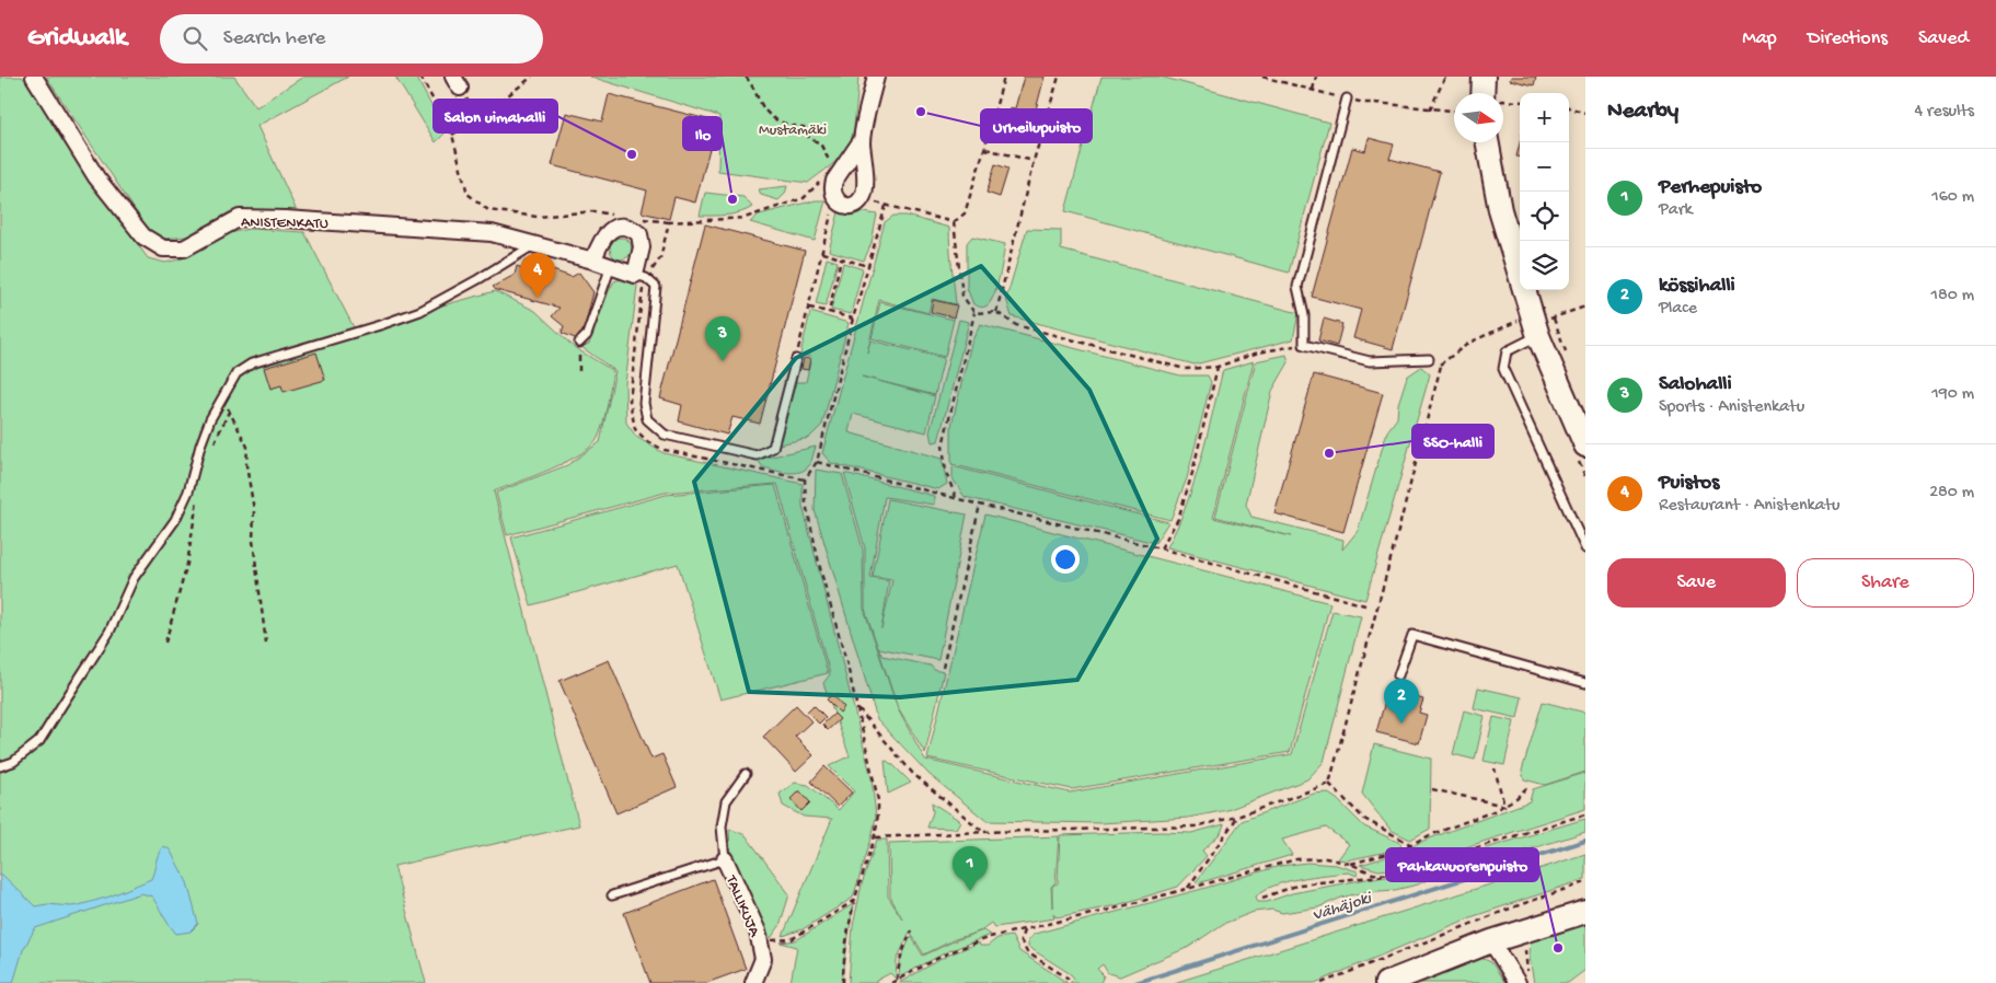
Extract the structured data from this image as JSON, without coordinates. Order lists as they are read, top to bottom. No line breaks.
{"streets":{"street":["ANISTENKATU","TALLIKUJA"]},"water":["Vähäjoki"],"parks":["Mustamäki"],"places":["Urheilupuisto","Salon uimahalli","Ilo","SSO-halli","Pahkavuorenpuisto"],"north":"right","page":{"header":"Gridwalk","search":"Search here","nav":["Map","Directions","Saved"],"heading":["Nearby","4 results"],"map_buttons":["+","−"],"list":[{"mark":"1","name":"Perhepuisto","note":"Park","value":"160 m"},{"mark":"2","name":"kössihalli","note":"Place","value":"180 m"},{"mark":"3","name":"Salohalli","note":"Sports · Anistenkatu","value":"190 m"},{"mark":"4","name":"Puistos","note":"Restaurant · Anistenkatu","value":"280 m"}],"pins":["4","3","2","1"],"buttons":["Save","Share"]}}
